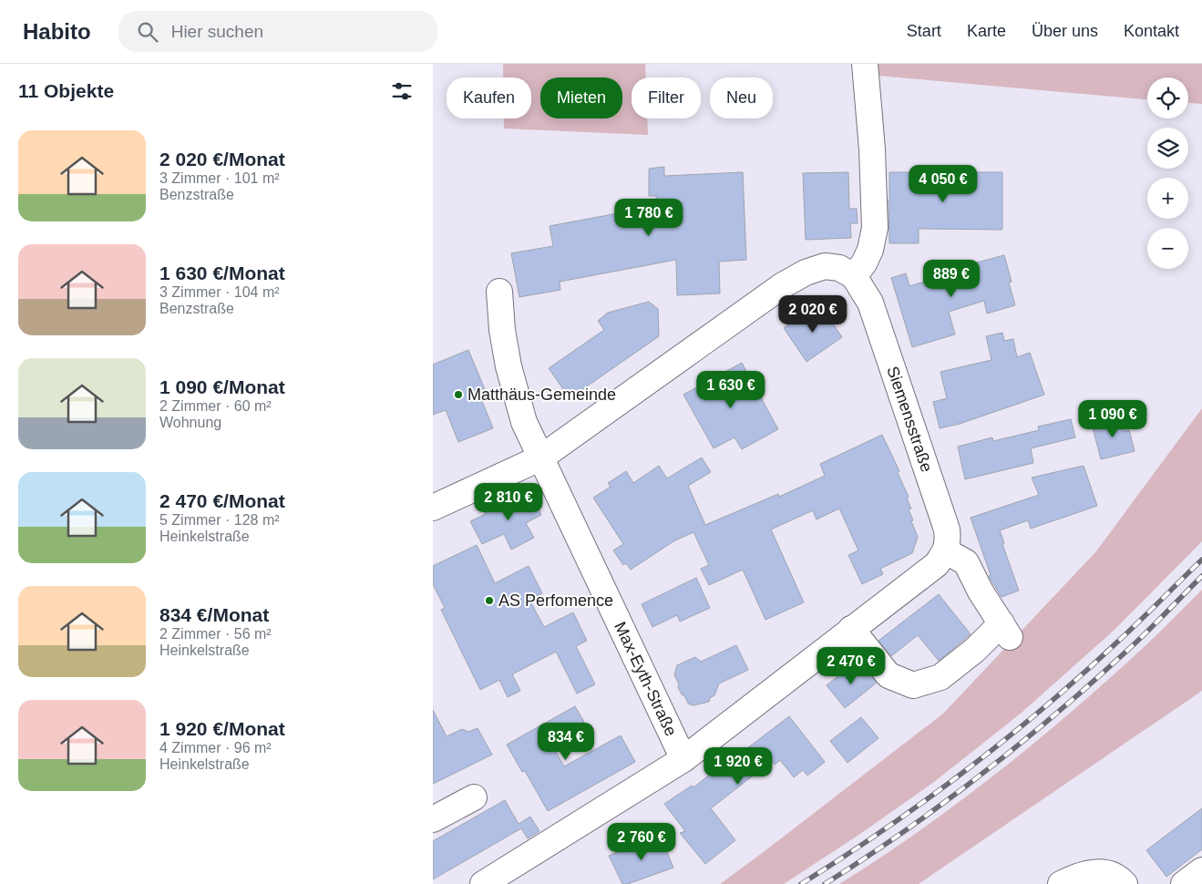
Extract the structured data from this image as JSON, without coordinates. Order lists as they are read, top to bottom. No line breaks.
{"streets":{"street":["Siemensstraße","Max-Eyth-Straße"]},"places":["Matthäus-Gemeinde","AS Perfomence"],"page":{"header":"Habito","search":"Hier suchen","nav":["Start","Karte","Über uns","Kontakt"],"heading":"11 Objekte","map_buttons":["+","−"],"chip":["Kaufen","Mieten","Filter","Neu"],"list":[{"name":"2 020 €/Monat","note":"3 Zimmer · 101 m² · Benzstraße"},{"name":"1 630 €/Monat","note":"3 Zimmer · 104 m² · Benzstraße"},{"name":"1 090 €/Monat","note":"2 Zimmer · 60 m² · Wohnung"},{"name":"2 470 €/Monat","note":"5 Zimmer · 128 m² · Heinkelstraße"},{"name":"834 €/Monat","note":"2 Zimmer · 56 m² · Heinkelstraße"},{"name":"1 920 €/Monat","note":"4 Zimmer · 96 m² · Heinkelstraße"}],"price":["4 050 €","1 780 €","889 €","2 020 €","1 630 €","1 090 €","2 810 €","2 470 €","834 €","1 920 €","2 760 €"]}}
